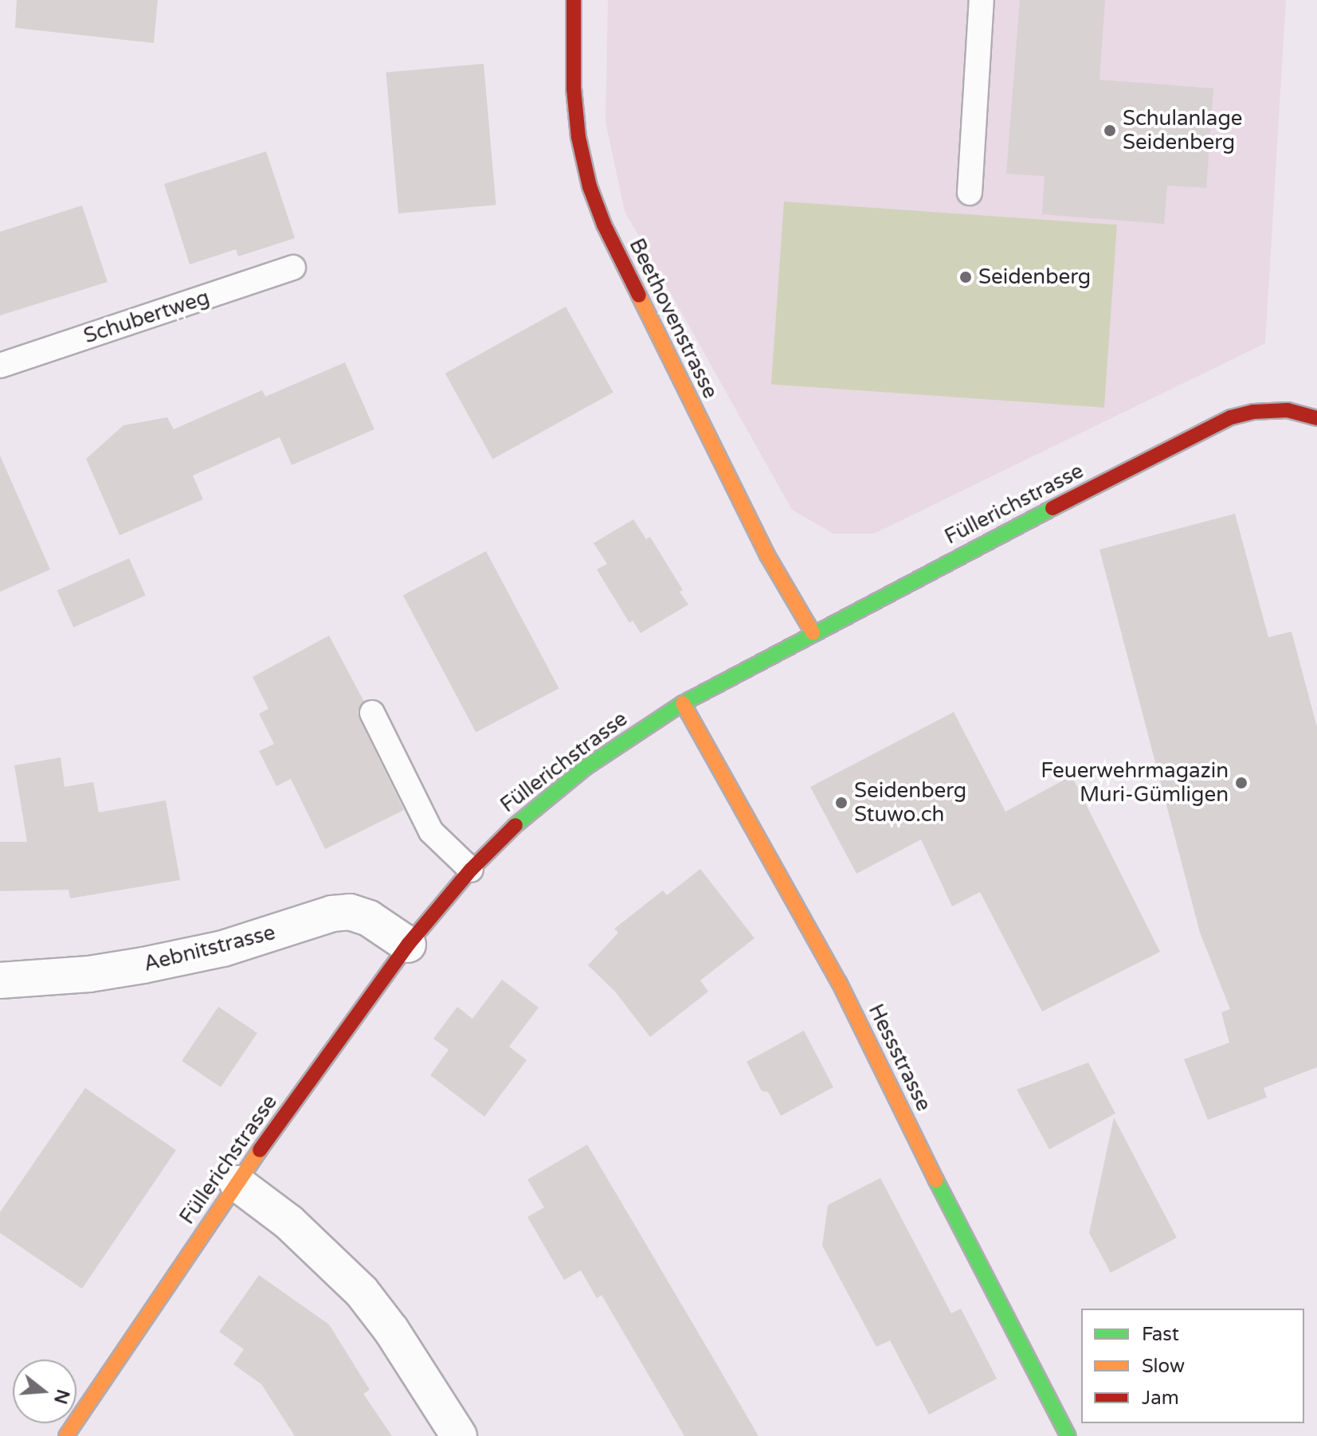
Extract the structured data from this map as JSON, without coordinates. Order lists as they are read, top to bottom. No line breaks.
{"streets":{"street":["Beethovenstrasse","Füllerichstrasse","Aebnitstrasse","Hessstrasse"],"lane":["Schubertweg"]},"crossings":[["Beethovenstrasse","Füllerichstrasse"],["Füllerichstrasse","Aebnitstrasse"],["Füllerichstrasse","Hessstrasse"]],"places":["Schulanlage Seidenberg","Seidenberg","Feuerwehrmagazin Muri-Gümligen","Seidenberg Stuwo.ch"],"legend":["Fast","Slow","Jam"],"north":"right"}
